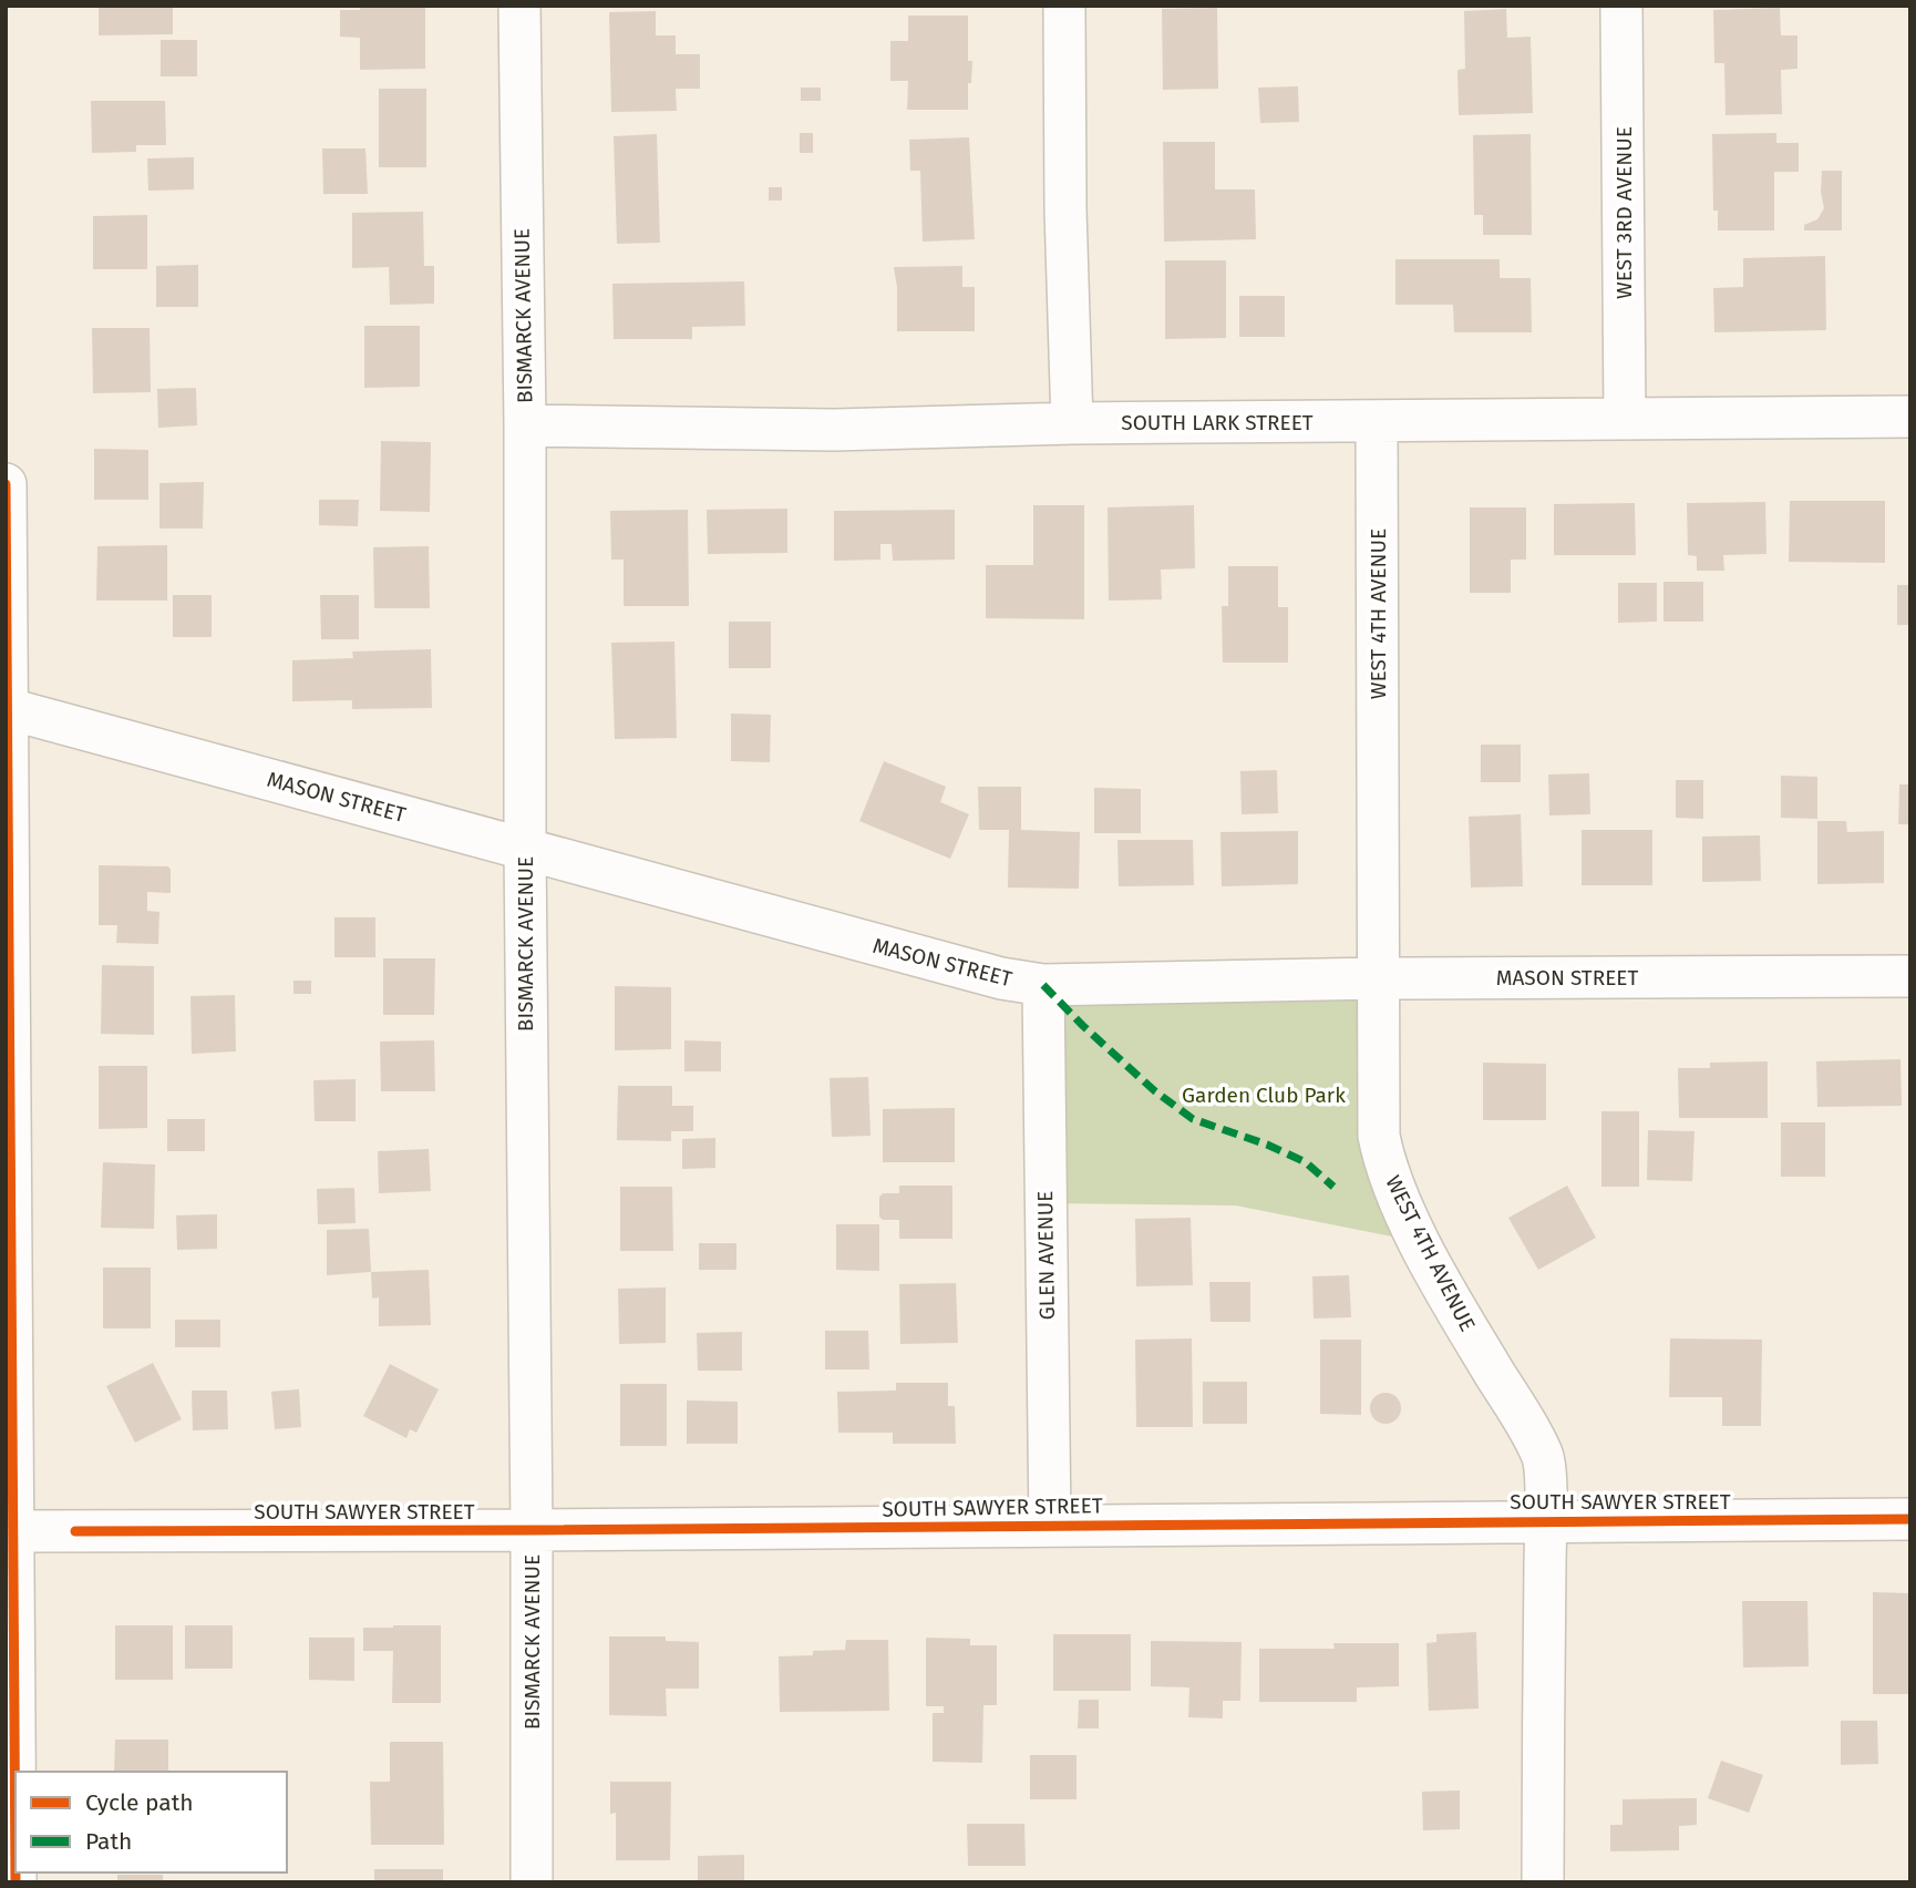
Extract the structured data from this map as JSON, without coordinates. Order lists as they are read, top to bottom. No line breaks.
{"streets":{"street":["WEST 3RD AVENUE","BISMARCK AVENUE","SOUTH LARK STREET","WEST 4TH AVENUE","MASON STREET","GLEN AVENUE","SOUTH SAWYER STREET"]},"crossings":[["WEST 3RD AVENUE","SOUTH LARK STREET"],["BISMARCK AVENUE","SOUTH LARK STREET"],["BISMARCK AVENUE","MASON STREET"],["BISMARCK AVENUE","SOUTH SAWYER STREET"],["SOUTH LARK STREET","WEST 4TH AVENUE"],["WEST 4TH AVENUE","MASON STREET"],["WEST 4TH AVENUE","SOUTH SAWYER STREET"],["MASON STREET","GLEN AVENUE"],["GLEN AVENUE","SOUTH SAWYER STREET"]],"parks":["Garden Club Park"],"legend":["Cycle path","Path"]}
